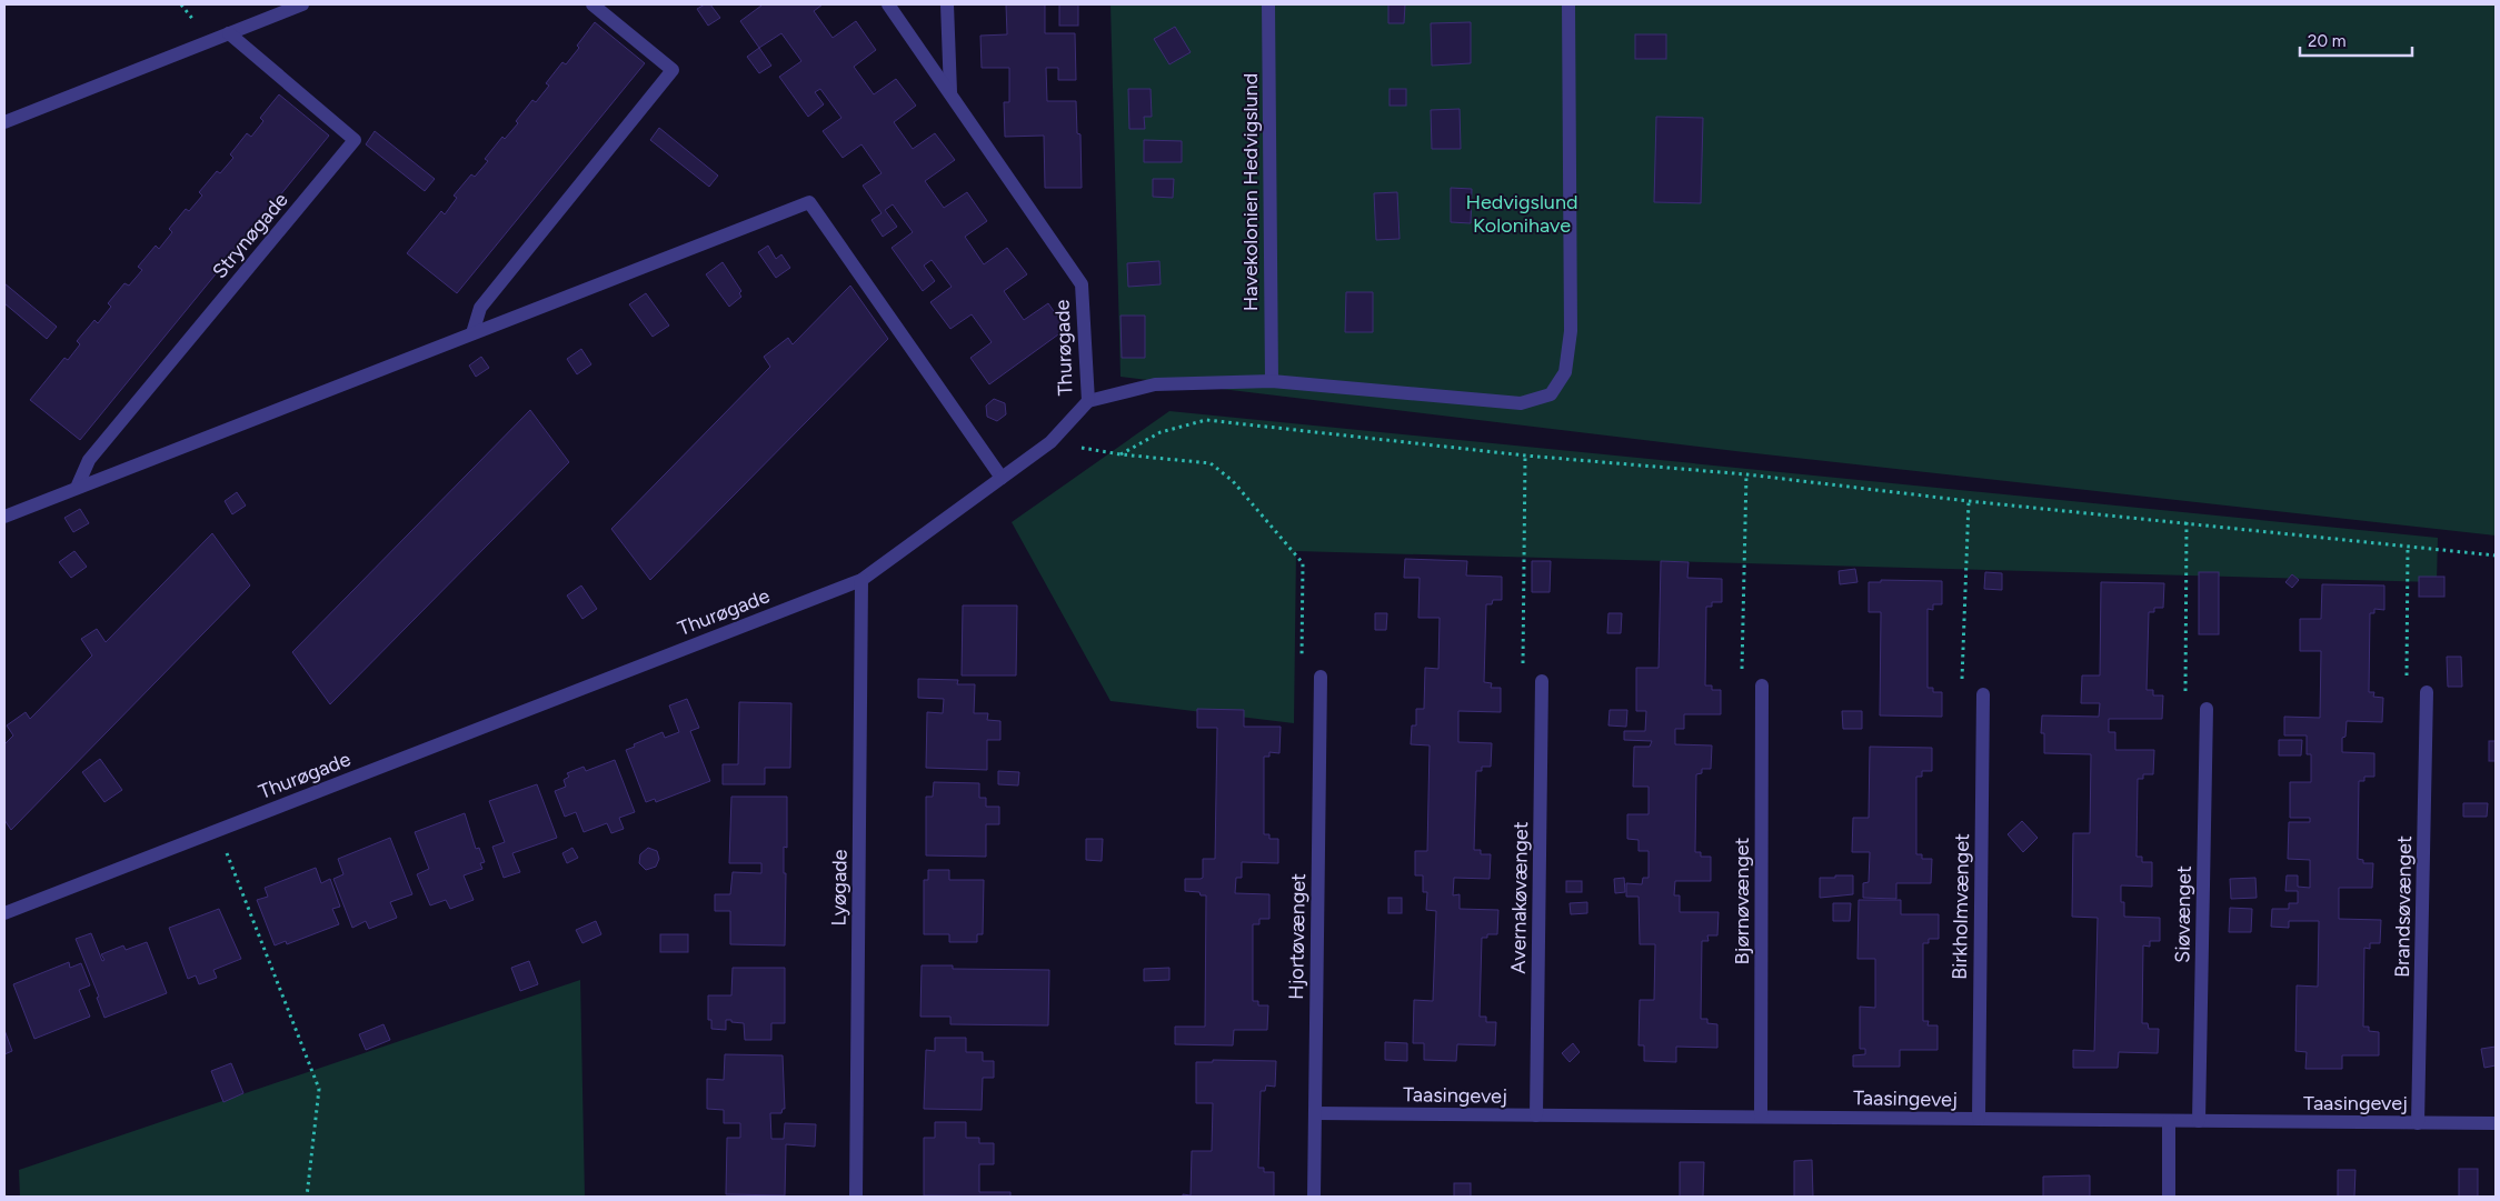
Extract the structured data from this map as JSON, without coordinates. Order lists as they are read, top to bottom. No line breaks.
{"streets":{"street":["Havekolonien Hedvigslund","Strynøgade","Thurøgade","Lyøgade","Avernakøvænget","Bjørnøvænget","Birkholmvænget","Brandsøvænget","Siøvænget","Hjortøvænget","Taasingevej"]},"crossings":[["Thurøgade","Lyøgade"],["Avernakøvænget","Taasingevej"],["Bjørnøvænget","Taasingevej"],["Birkholmvænget","Taasingevej"],["Brandsøvænget","Taasingevej"],["Siøvænget","Taasingevej"],["Hjortøvænget","Taasingevej"]],"parks":["Hedvigslund Kolonihave"],"scale_bar":"20 m"}
